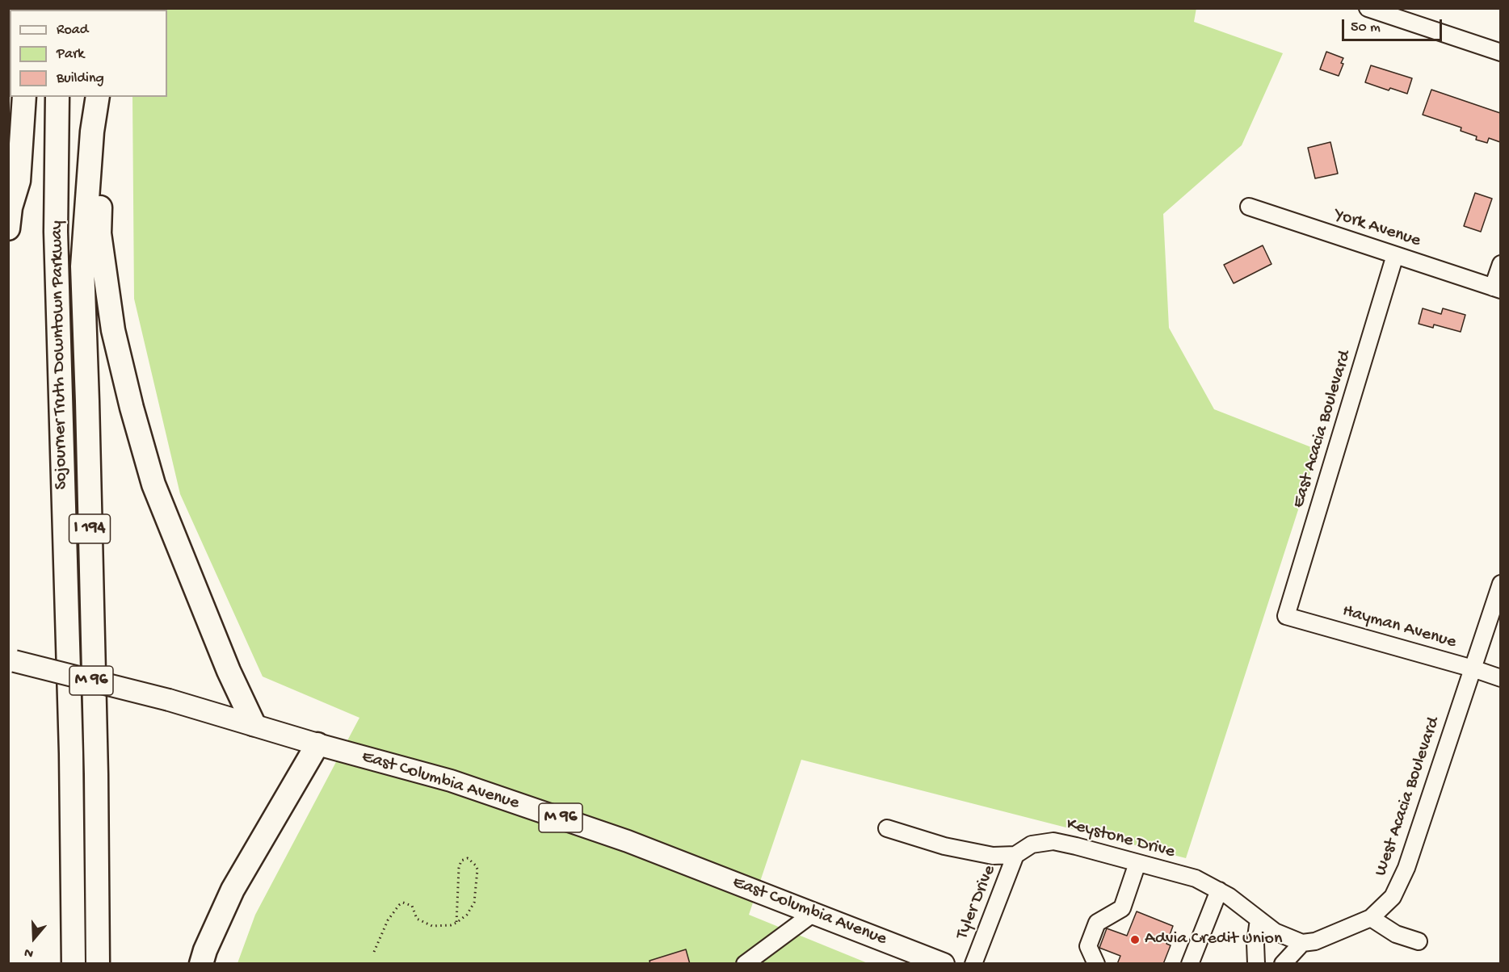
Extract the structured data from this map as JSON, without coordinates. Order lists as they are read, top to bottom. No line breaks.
{"streets":{"highway":["Sojourner Truth Downtown Parkway","I 194"],"main road":["M 96","East Columbia Avenue"],"street":["York Avenue","East Acacia Boulevard","Hayman Avenue","West Acacia Boulevard","Keystone Drive","Tyler Drive"]},"crossings":[["York Avenue","East Acacia Boulevard"],["East Acacia Boulevard","Hayman Avenue"],["Hayman Avenue","West Acacia Boulevard"],["West Acacia Boulevard","Keystone Drive"],["Keystone Drive","Tyler Drive"]],"places":["Advia Credit Union"],"legend":["Road","Park","Building"],"scale_bar":"50 m","north":"bottom"}
